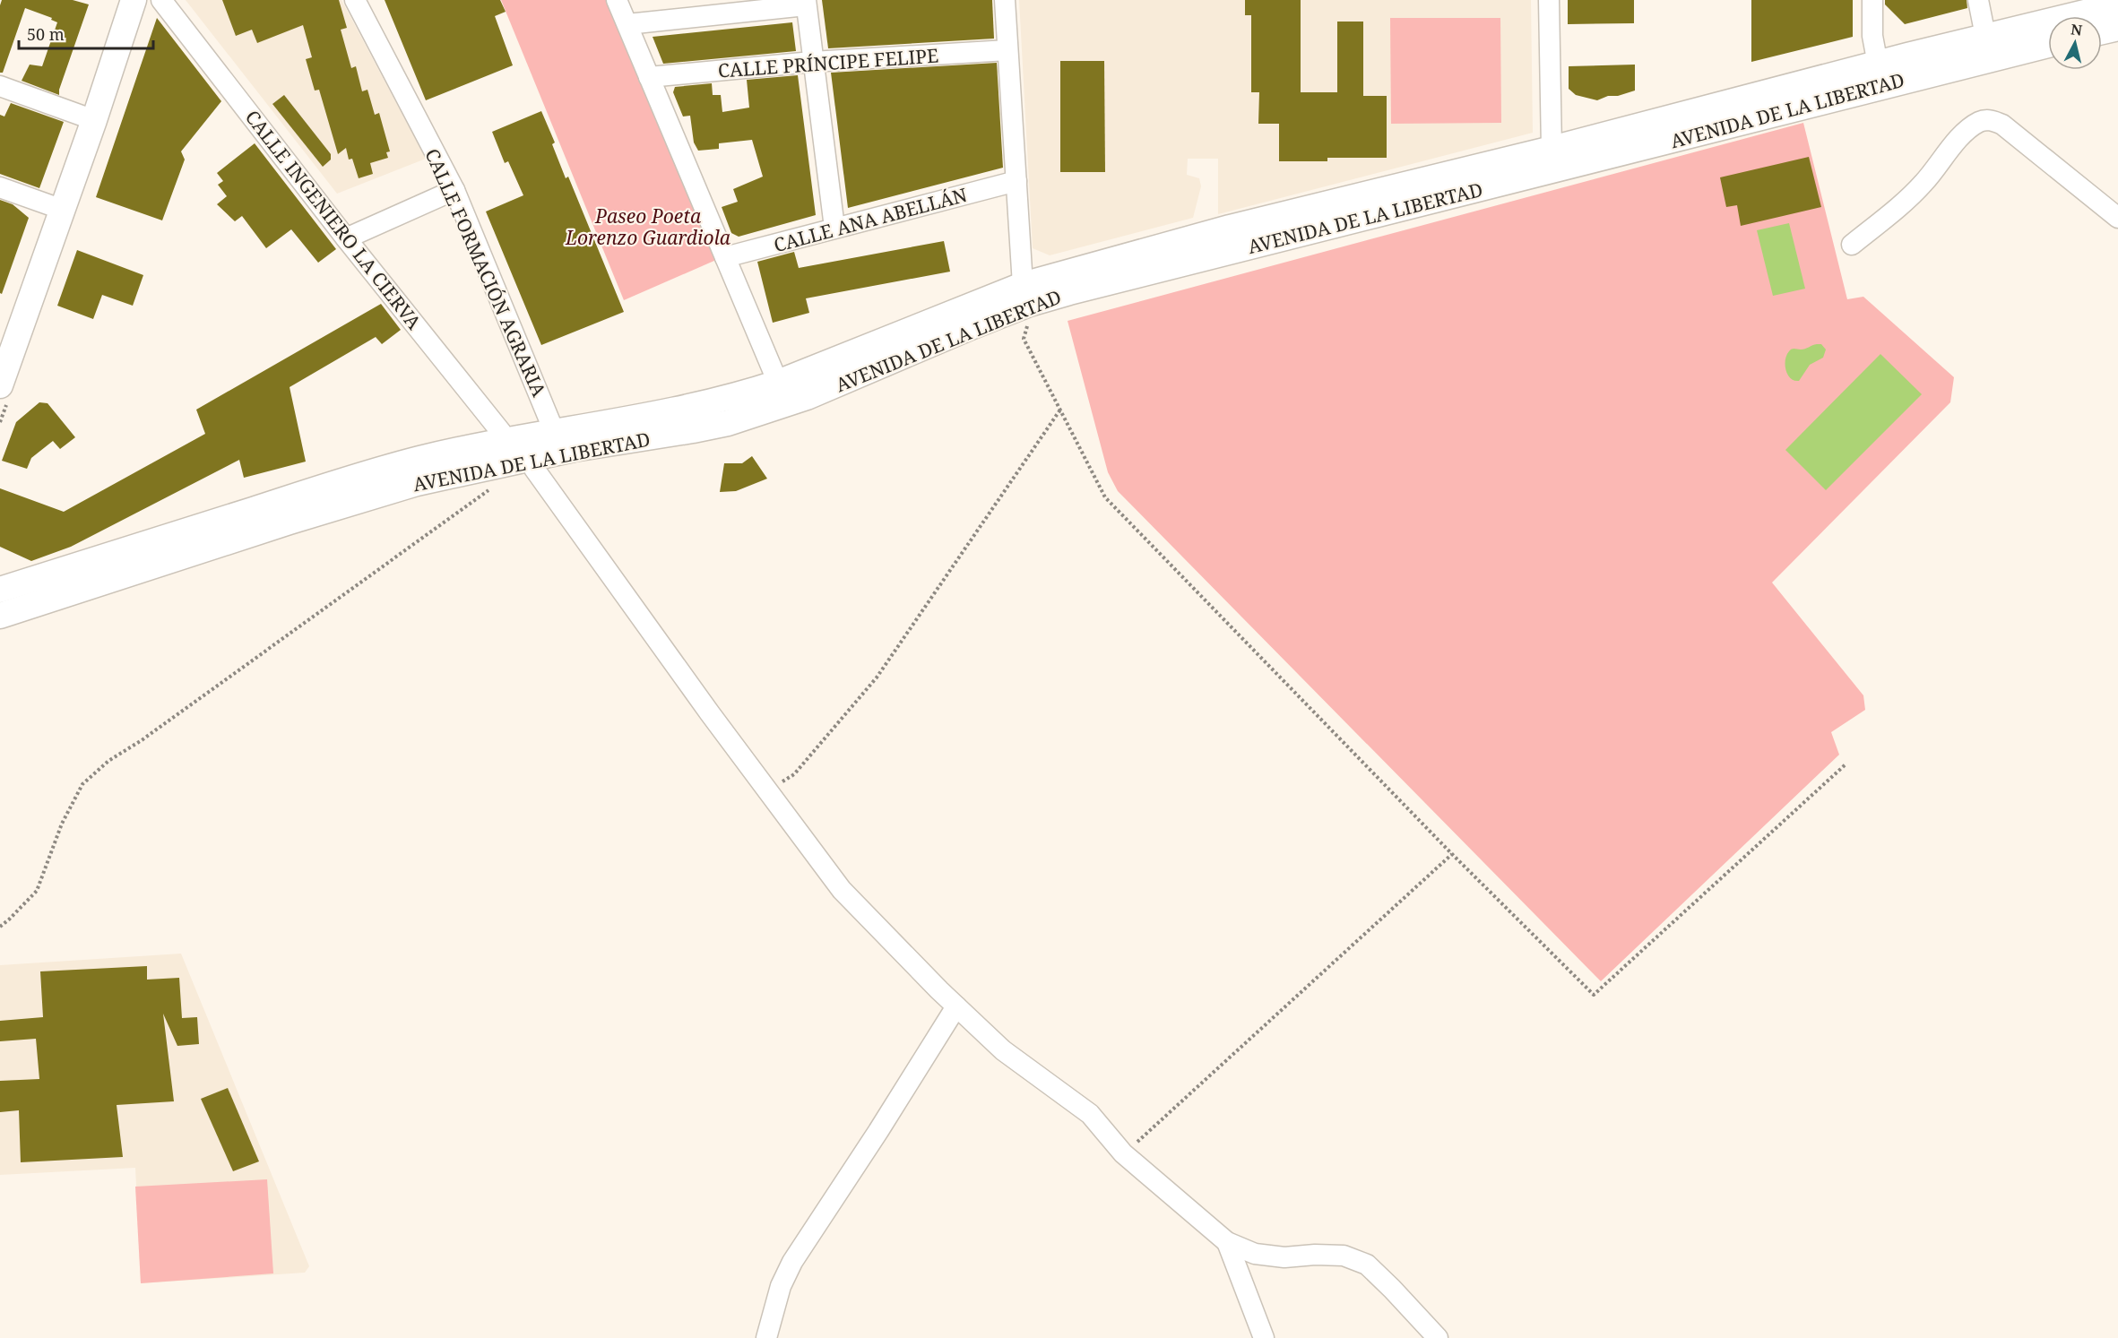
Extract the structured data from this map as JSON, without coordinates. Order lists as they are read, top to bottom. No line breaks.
{"streets":{"main road":["AVENIDA DE LA LIBERTAD"],"street":["CALLE PRÍNCIPE FELIPE","CALLE INGENIERO LA CIERVA","CALLE ANA ABELLÁN","CALLE FORMACIÓN AGRARIA"]},"parks":["Paseo Poeta Lorenzo Guardiola"],"scale_bar":"50 m","north":"top"}
